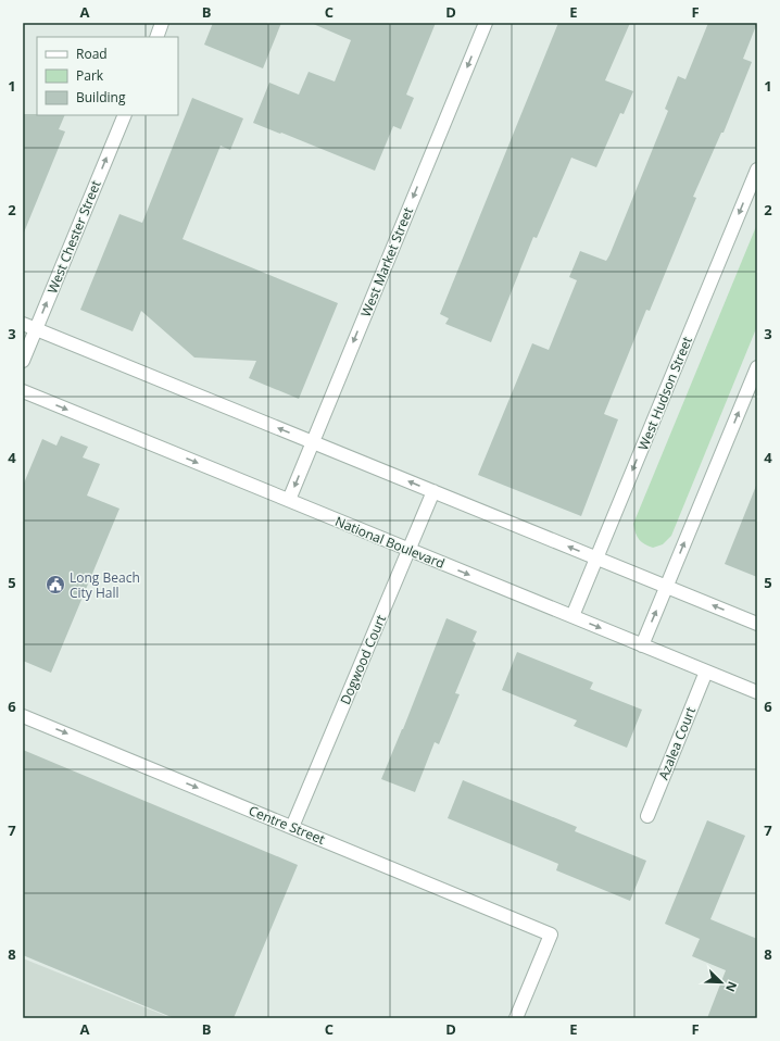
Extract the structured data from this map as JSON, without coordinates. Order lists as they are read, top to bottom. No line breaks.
{"streets":{"street":["West Chester Street","West Market Street","West Hudson Street","National Boulevard","Dogwood Court","Azalea Court","Centre Street"]},"crossings":[["West Market Street","National Boulevard"],["West Hudson Street","National Boulevard"],["National Boulevard","Dogwood Court"],["National Boulevard","Azalea Court"],["Dogwood Court","Centre Street"]],"one_way":["West Chester Street","West Market Street","Centre Street"],"places":{"public building":["Long Beach City Hall"]},"legend":["Road","Park","Building"],"north":"bottom right","grid":{"columns":["A","B","C","D","E","F"],"rows":["1","2","3","4","5","6","7","8"]}}
